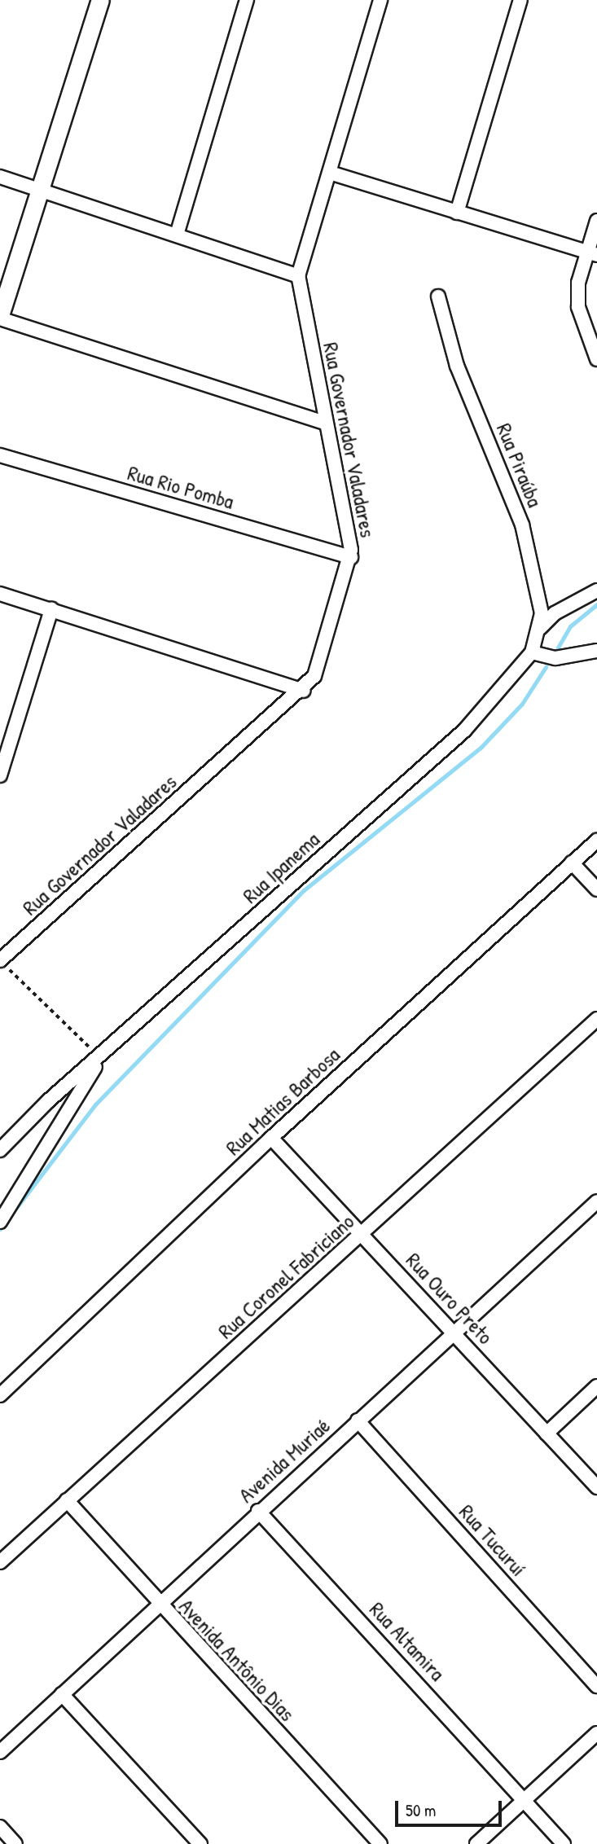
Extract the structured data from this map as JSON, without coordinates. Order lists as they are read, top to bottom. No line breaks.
{"streets":{"street":["Rua Governador Valadares","Rua Piraúba","Rua Rio Pomba","Rua Ipanema","Rua Matias Barbosa","Rua Coronel Fabriciano","Rua Ouro Preto","Avenida Muriaé","Rua Tucuruí","Rua Altamira","Avenida Antônio Dias"]},"crossings":[["Rua Governador Valadares","Rua Rio Pomba"],["Rua Piraúba","Rua Ipanema"],["Rua Matias Barbosa","Rua Ouro Preto"],["Rua Coronel Fabriciano","Rua Ouro Preto"],["Rua Coronel Fabriciano","Avenida Antônio Dias"],["Rua Ouro Preto","Avenida Muriaé"],["Avenida Muriaé","Rua Tucuruí"],["Avenida Muriaé","Rua Altamira"],["Avenida Muriaé","Avenida Antônio Dias"]],"scale_bar":"50 m"}
